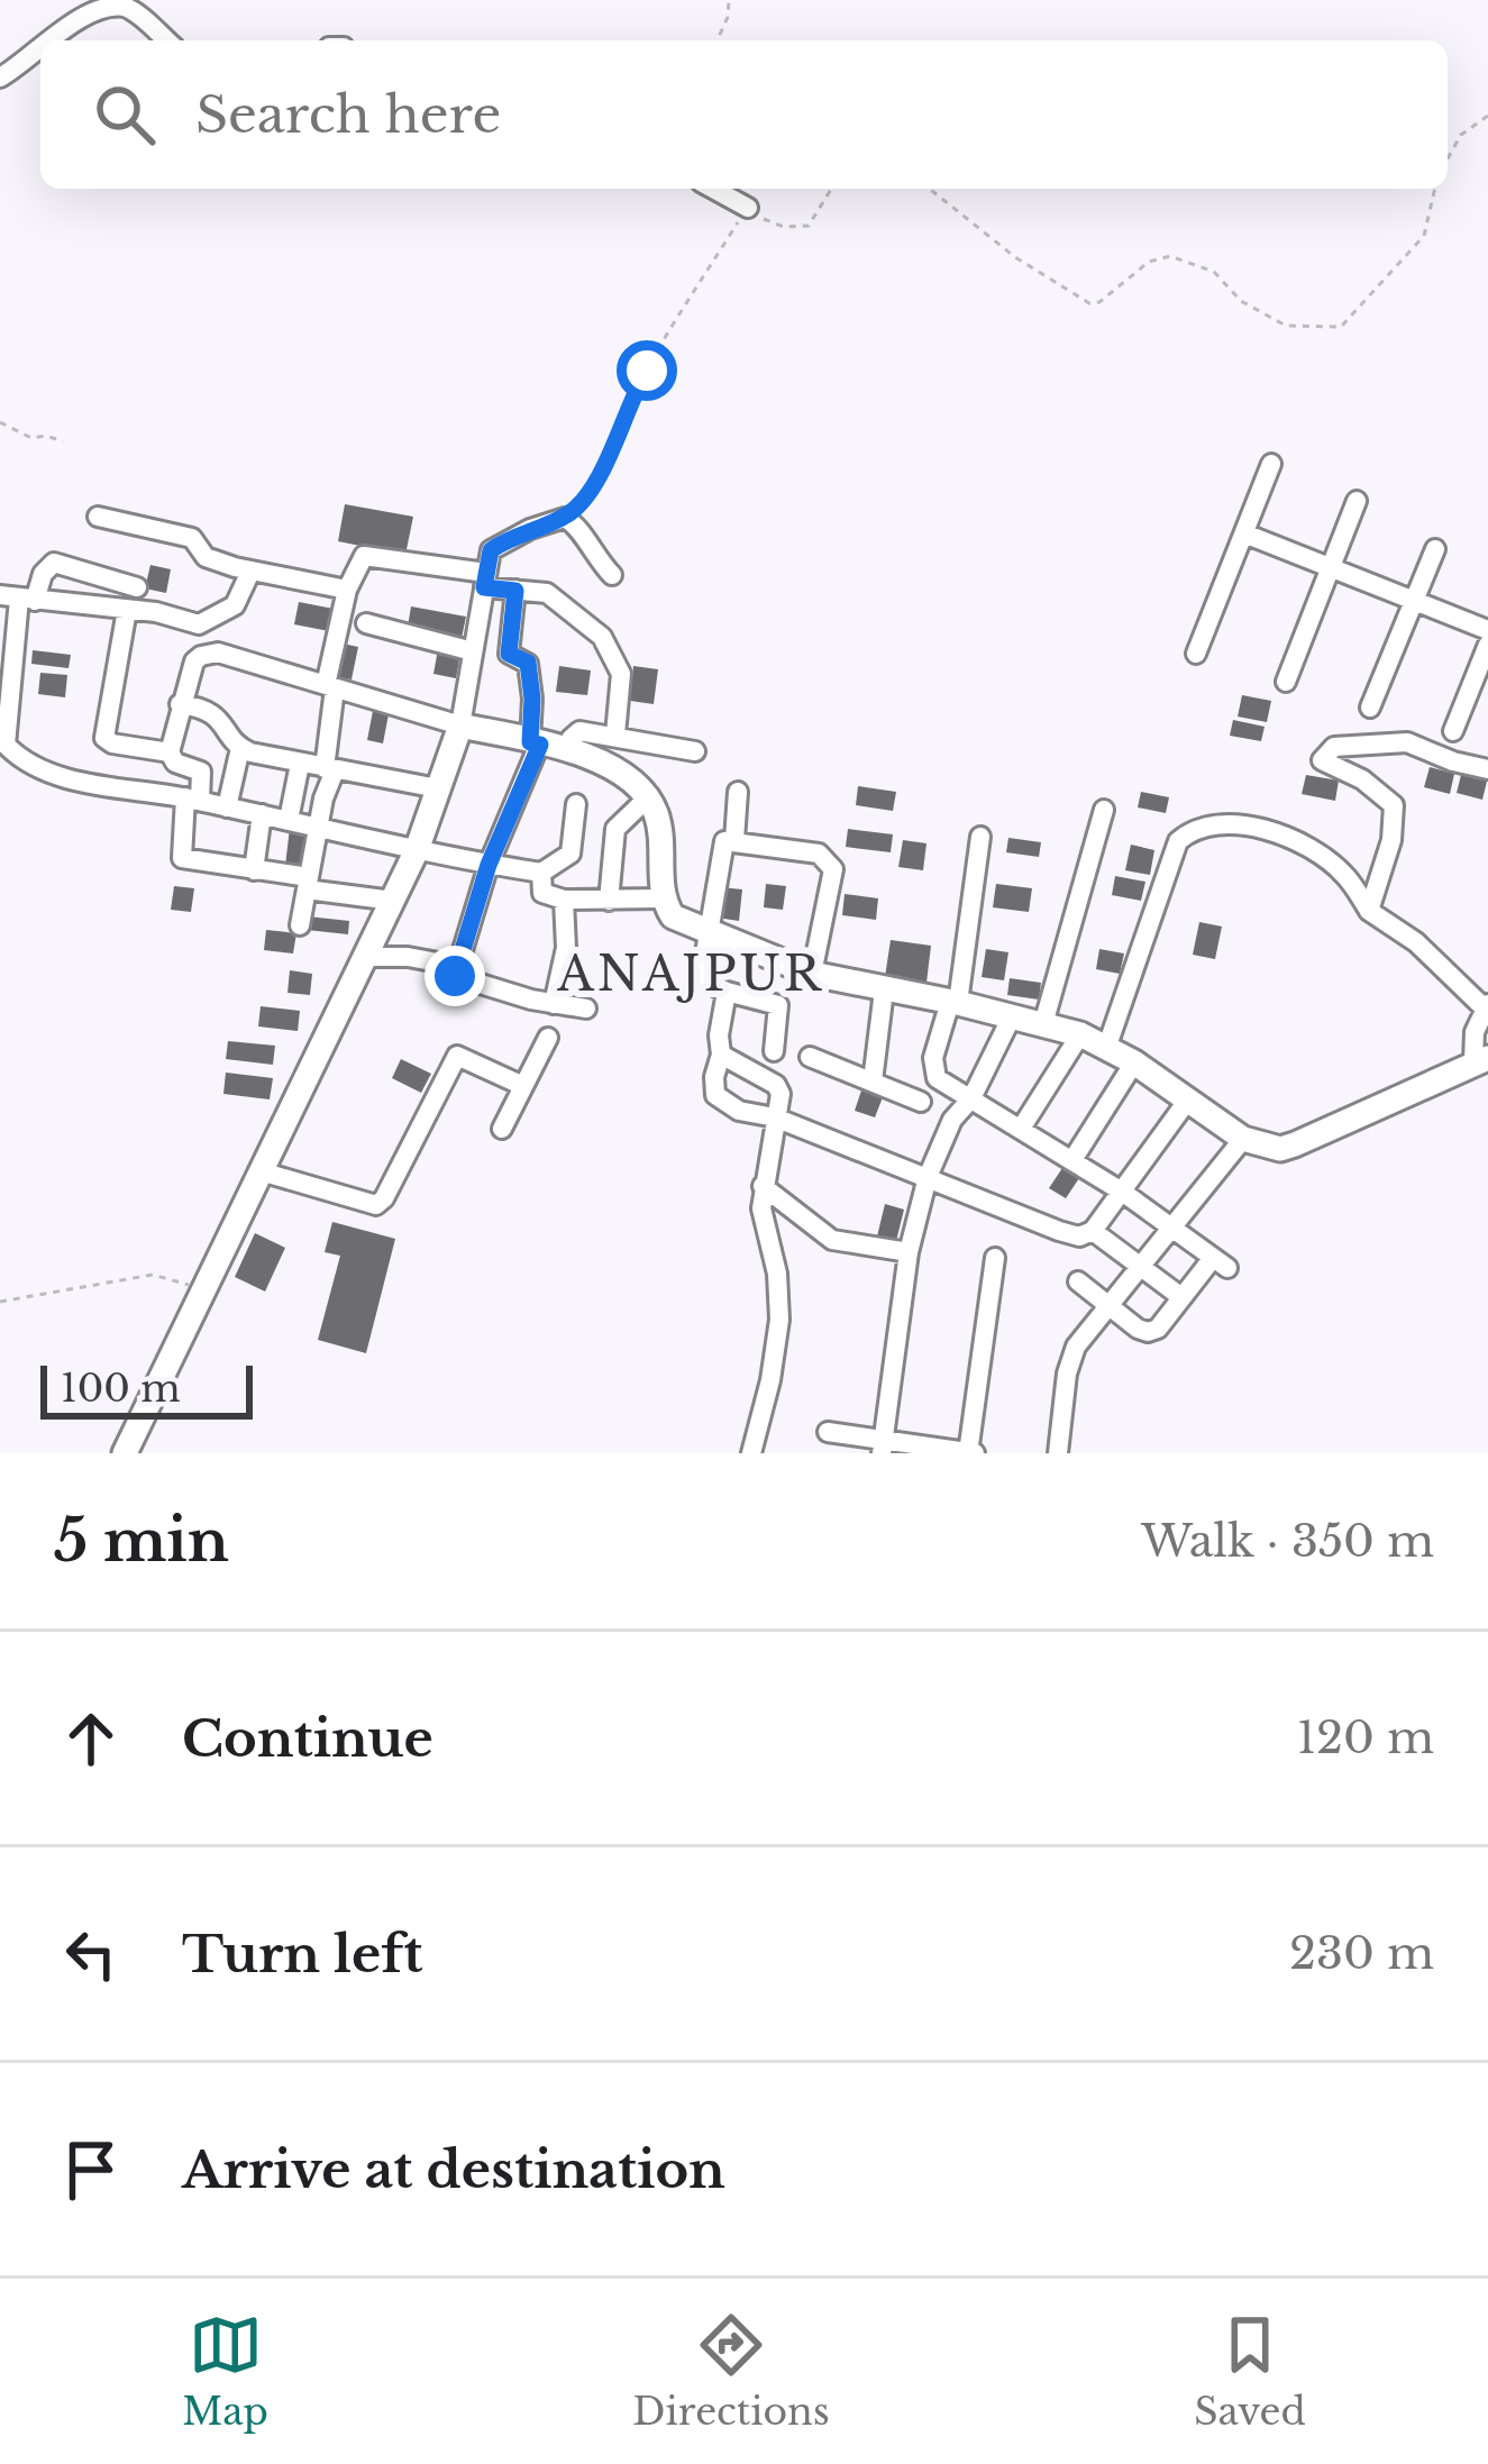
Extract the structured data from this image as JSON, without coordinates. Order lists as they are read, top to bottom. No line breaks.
{"districts":["ANAJPUR"],"scale_bar":"100 m","page":{"search":"Search here","scale":"100 m","heading":["5 min","Walk · 350 m"],"list":[["Continue","120 m"],["Turn left","230 m"],"Arrive at destination"],"nav":["Map","Directions","Saved"]}}
